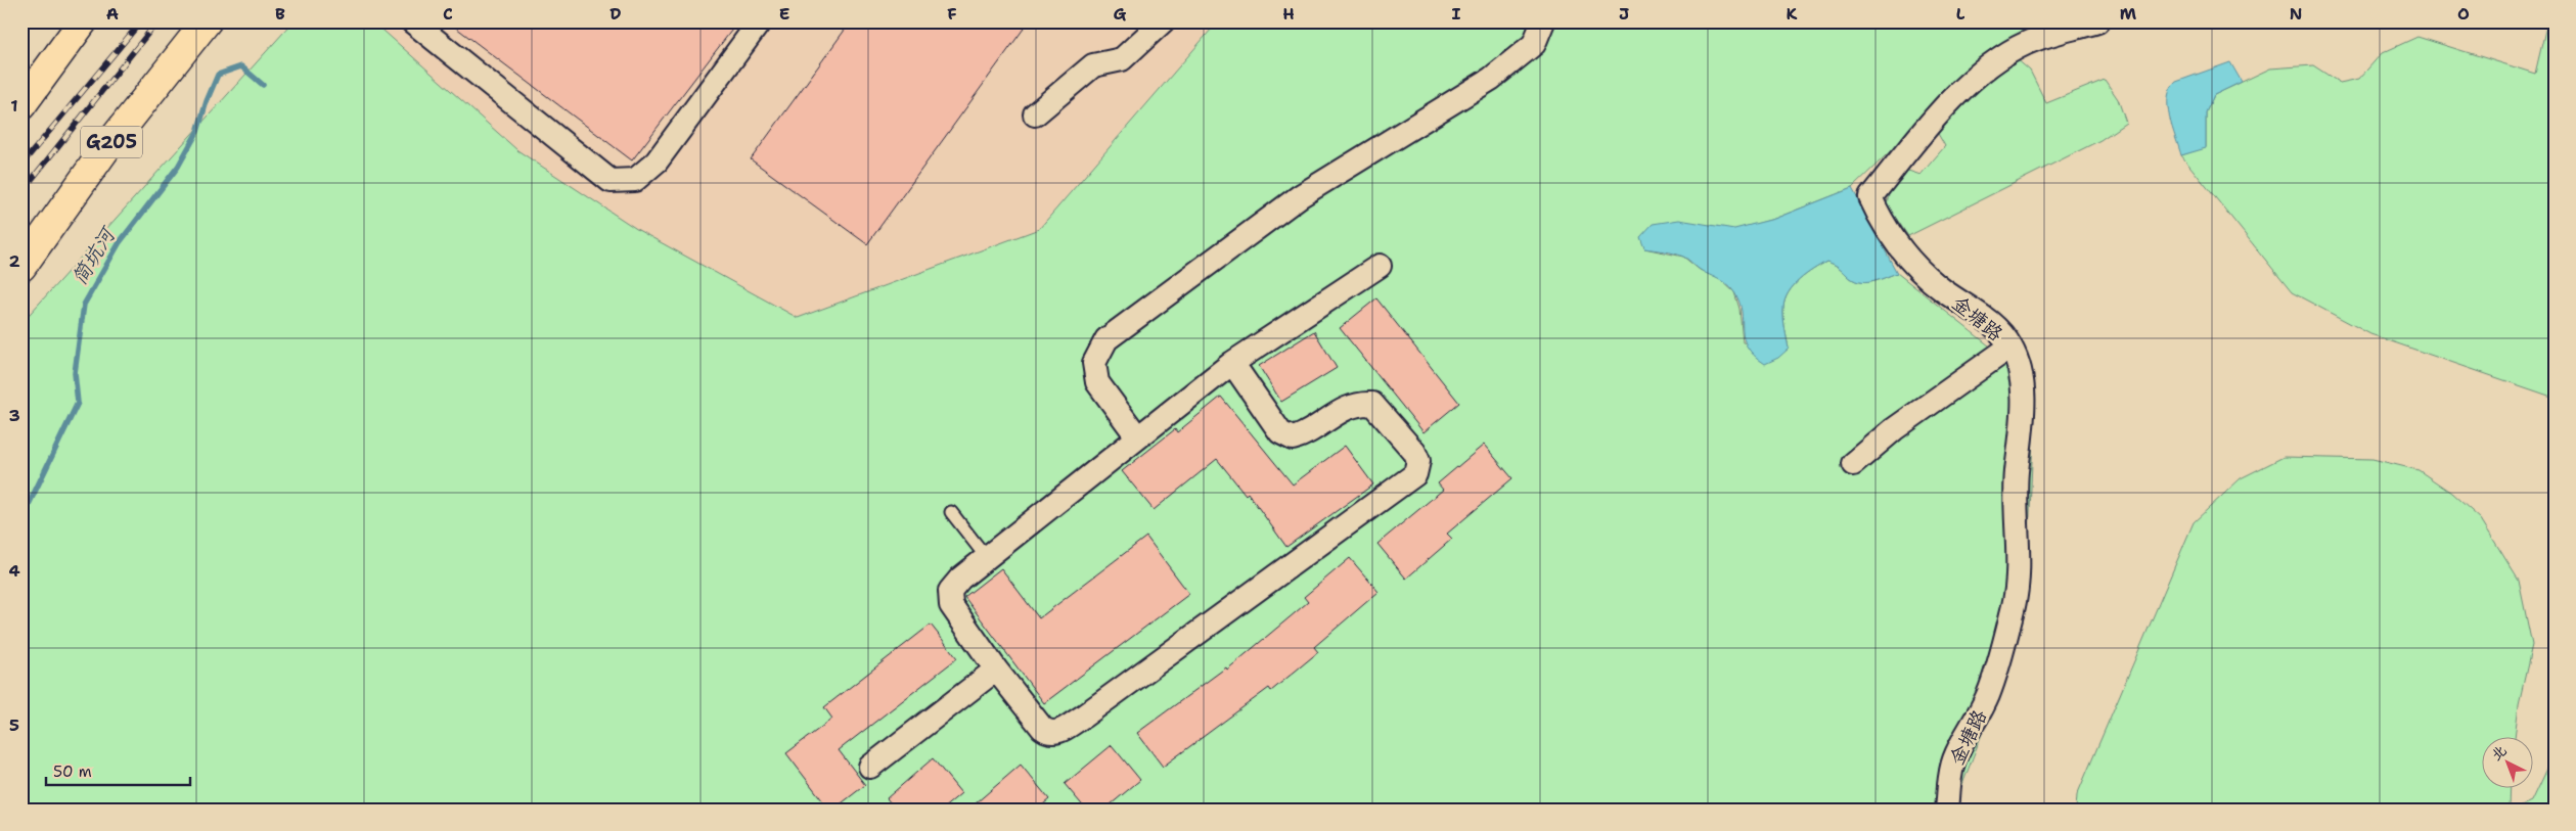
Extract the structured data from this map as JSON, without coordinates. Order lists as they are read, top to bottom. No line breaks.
{"streets":{"highway":["G205"],"street":["金塘路"]},"water":["简坑河"],"scale_bar":"50 m","north":"top left","grid":{"columns":["A","B","C","D","E","F","G","H","I","J","K","L","M","N","O"],"rows":["1","2","3","4","5"]}}
